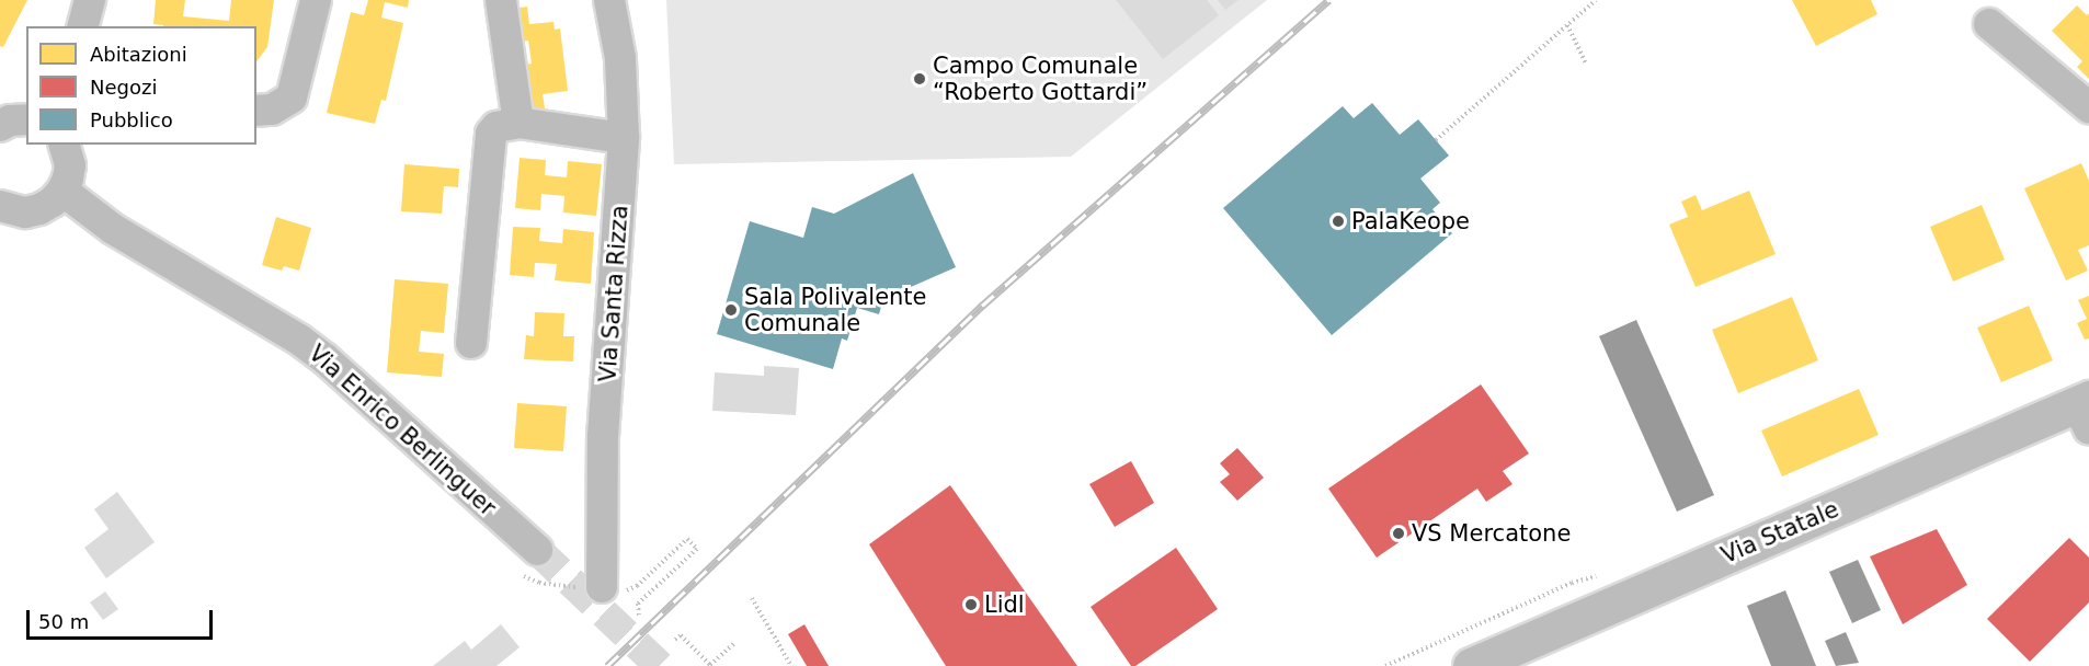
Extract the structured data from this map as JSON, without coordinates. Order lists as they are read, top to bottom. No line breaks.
{"streets":{"main road":["Via Statale"],"street":["Via Santa Rizza","Via Enrico Berlinguer"]},"places":["Campo Comunale “Roberto Gottardi”","PalaKeope","Sala Polivalente Comunale","VS Mercatone","Lidl"],"legend":["Abitazioni","Negozi","Pubblico"],"scale_bar":"50 m"}
